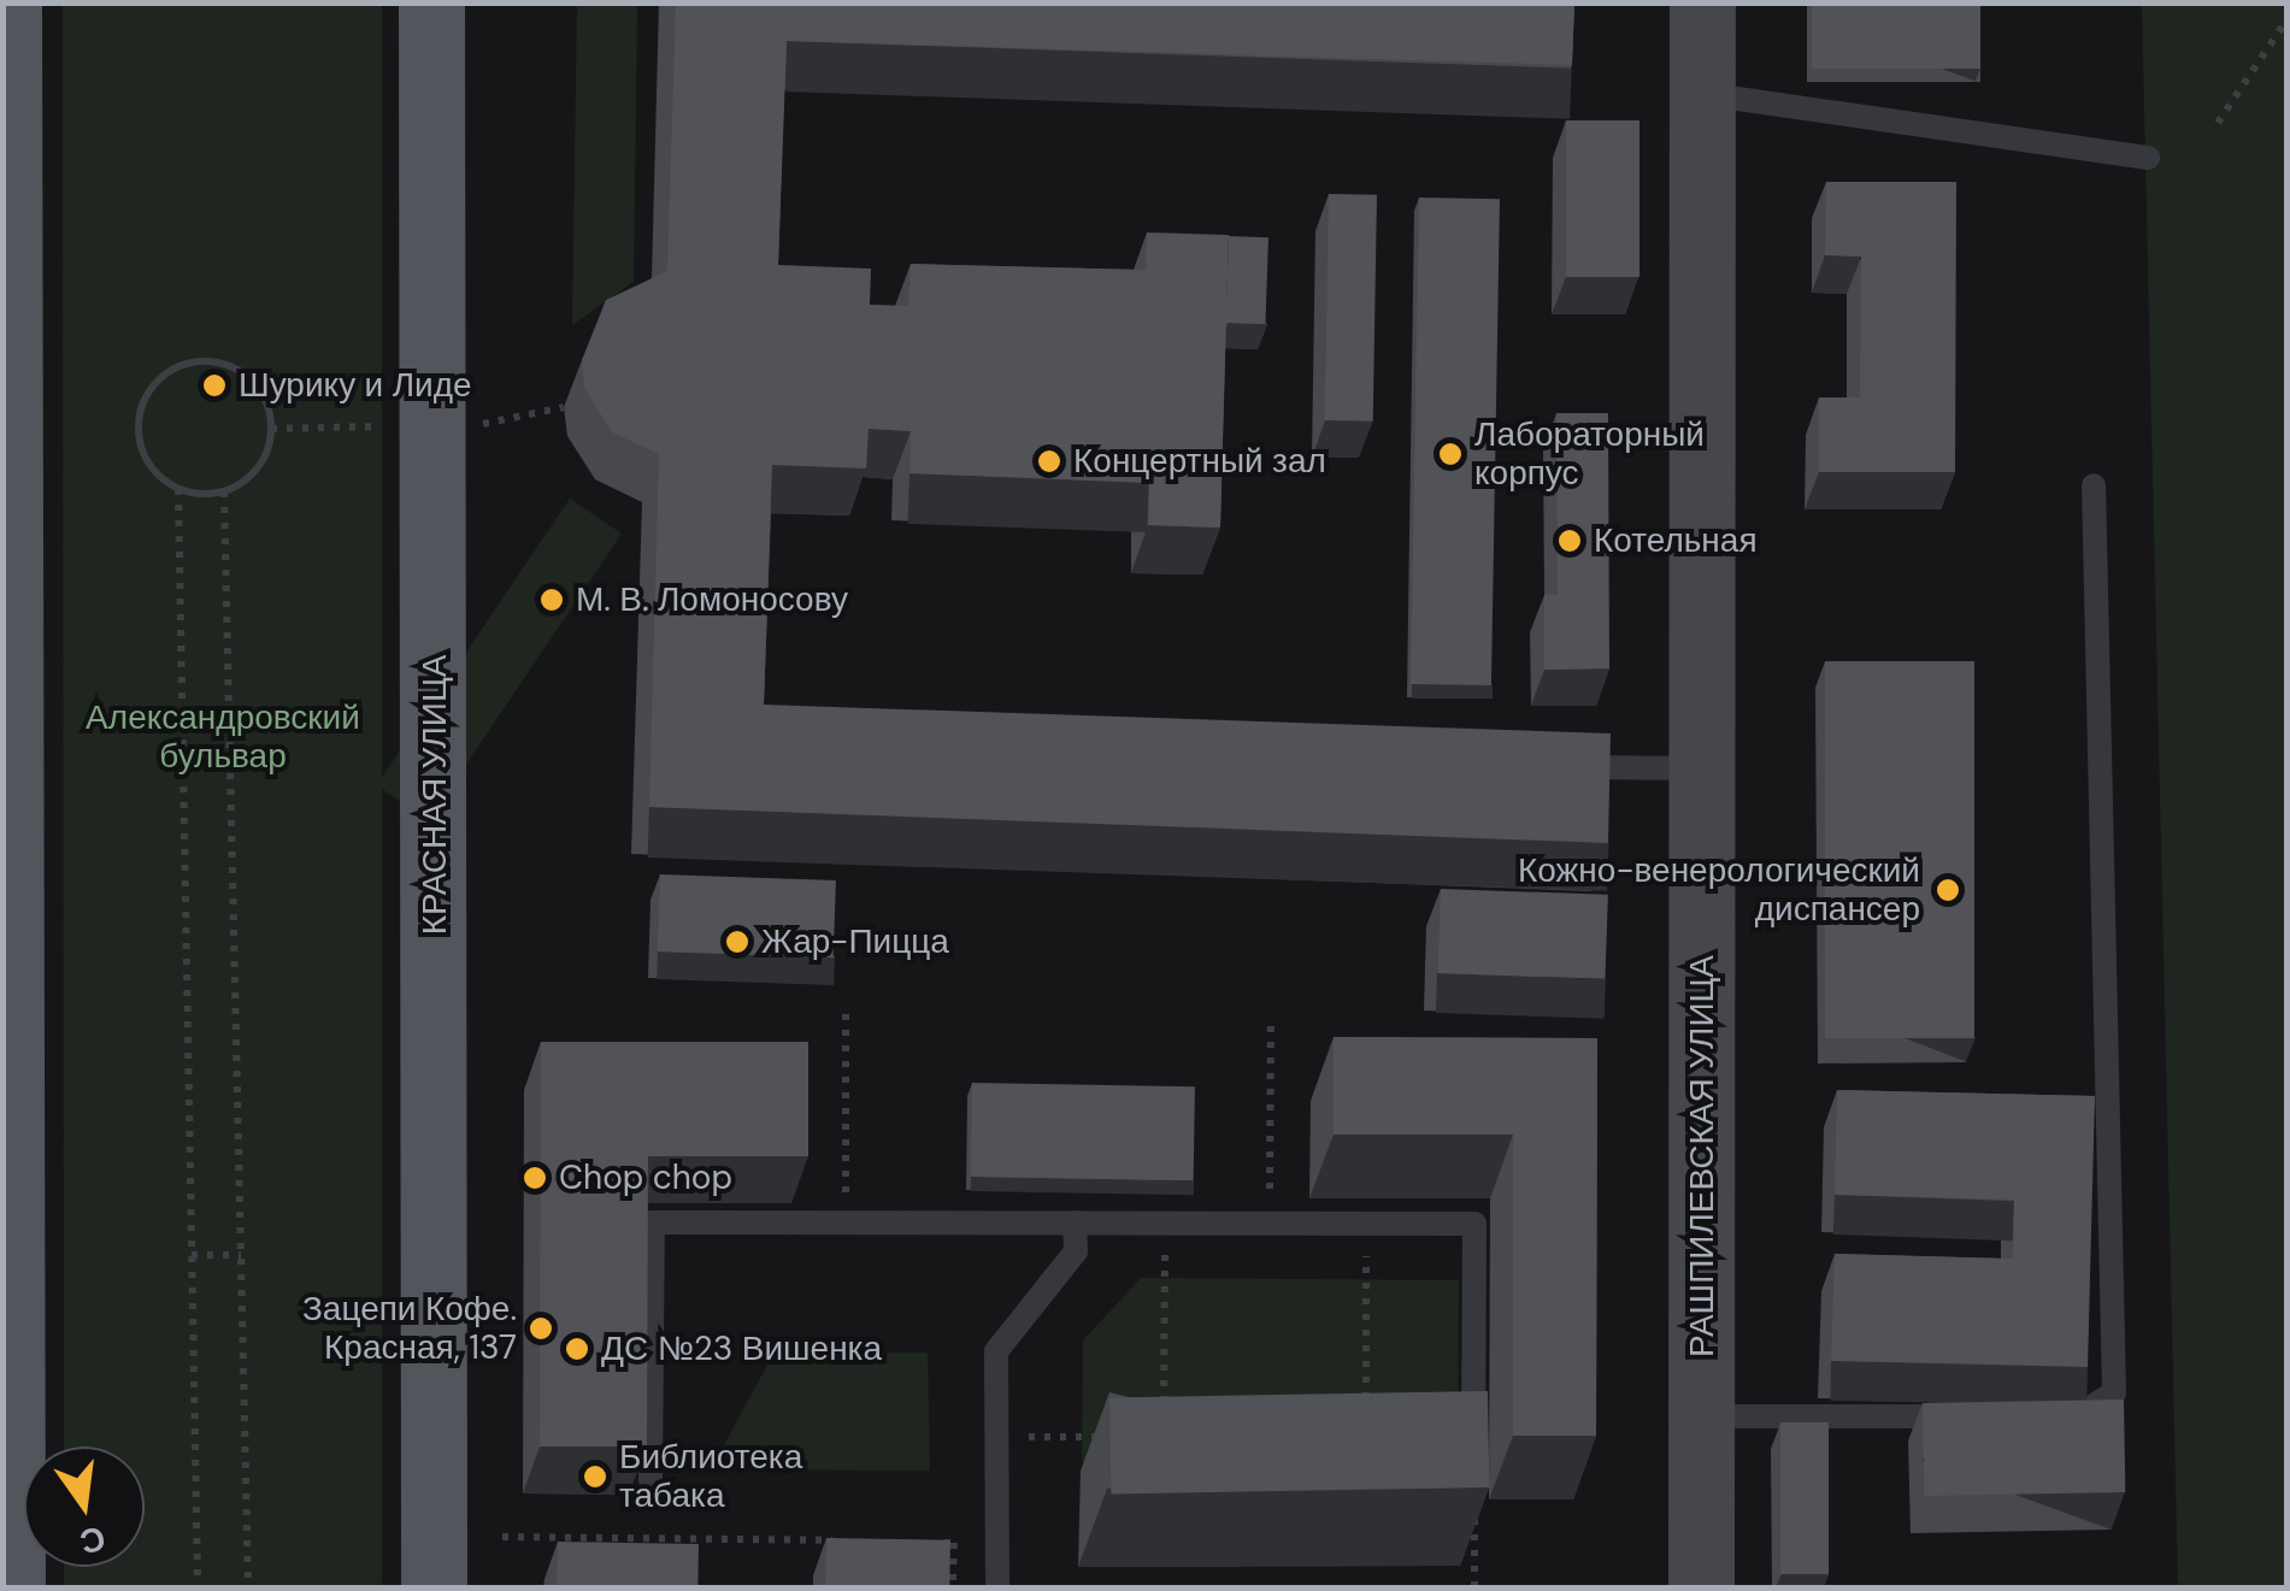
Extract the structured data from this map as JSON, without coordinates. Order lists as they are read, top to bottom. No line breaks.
{"streets":{"main road":["КРАСНАЯ УЛИЦА"],"street":["РАШПИЛЕВСКАЯ УЛИЦА"]},"parks":["Александровский бульвар"],"places":["Шурику и Лиде","Лабораторный корпус","Концертный зал","Котельная","М. В. Ломоносову","Кожно-венерологический диспансер","Жар-Пицца","Chop chop","Зацепи Кофе. Красная, 137","ДС №23 Вишенка","Библиотека табака"],"north":"bottom"}
